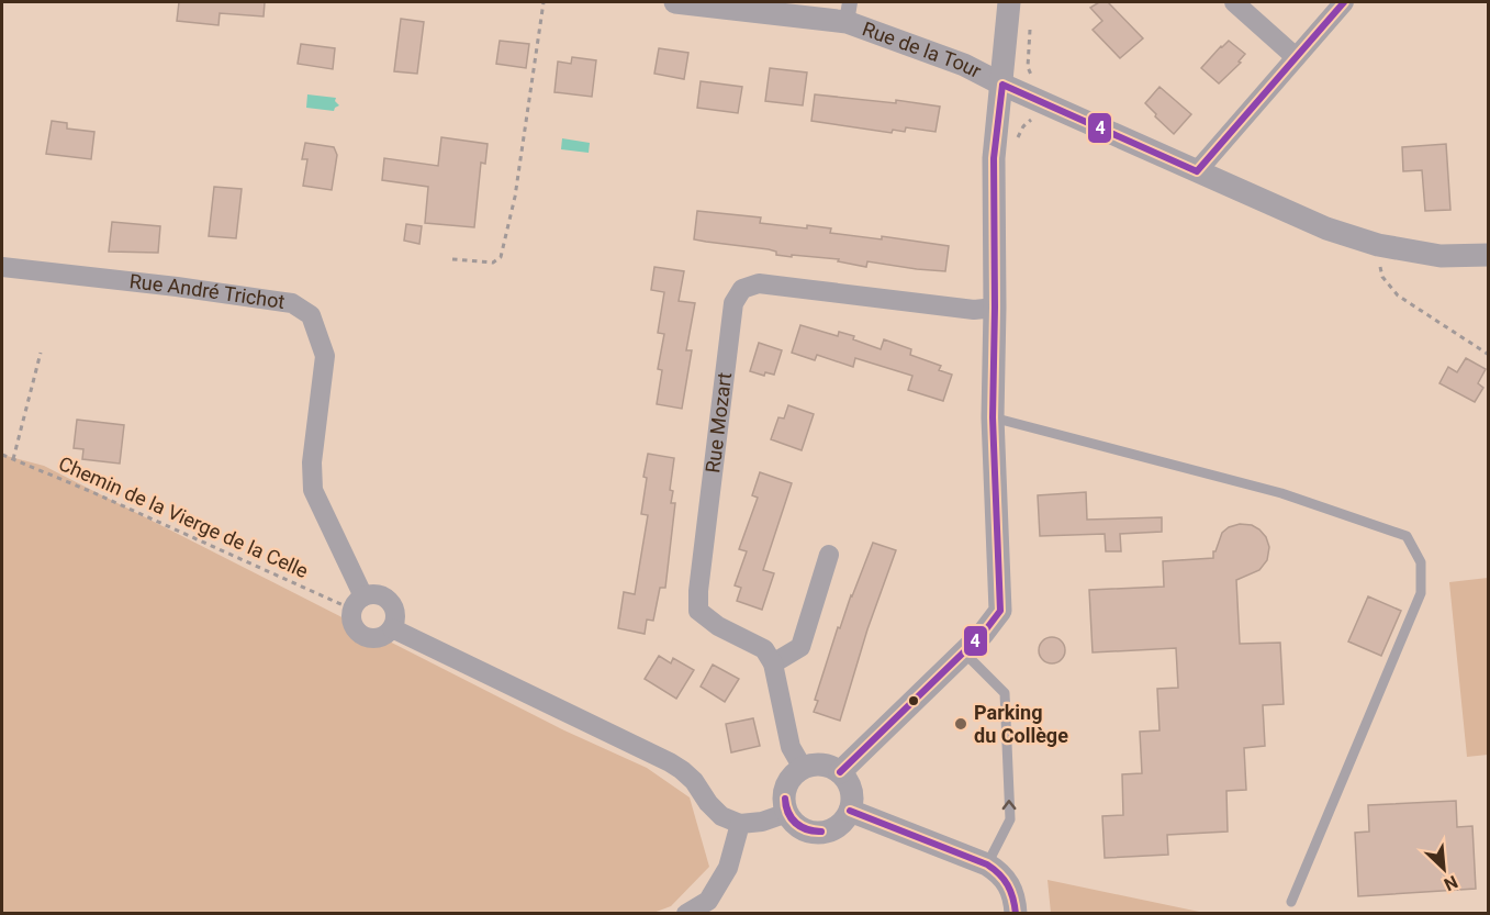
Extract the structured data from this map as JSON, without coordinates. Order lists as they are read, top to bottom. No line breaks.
{"streets":{"street":["Rue de la Tour","Rue André Trichot","Rue Mozart"],"path":["Chemin de la Vierge de la Celle"]},"crossings":[["Rue André Trichot","Chemin de la Vierge de la Celle"]],"places":["Parking du Collège"],"lines":["transit line 4"],"north":"bottom right"}
